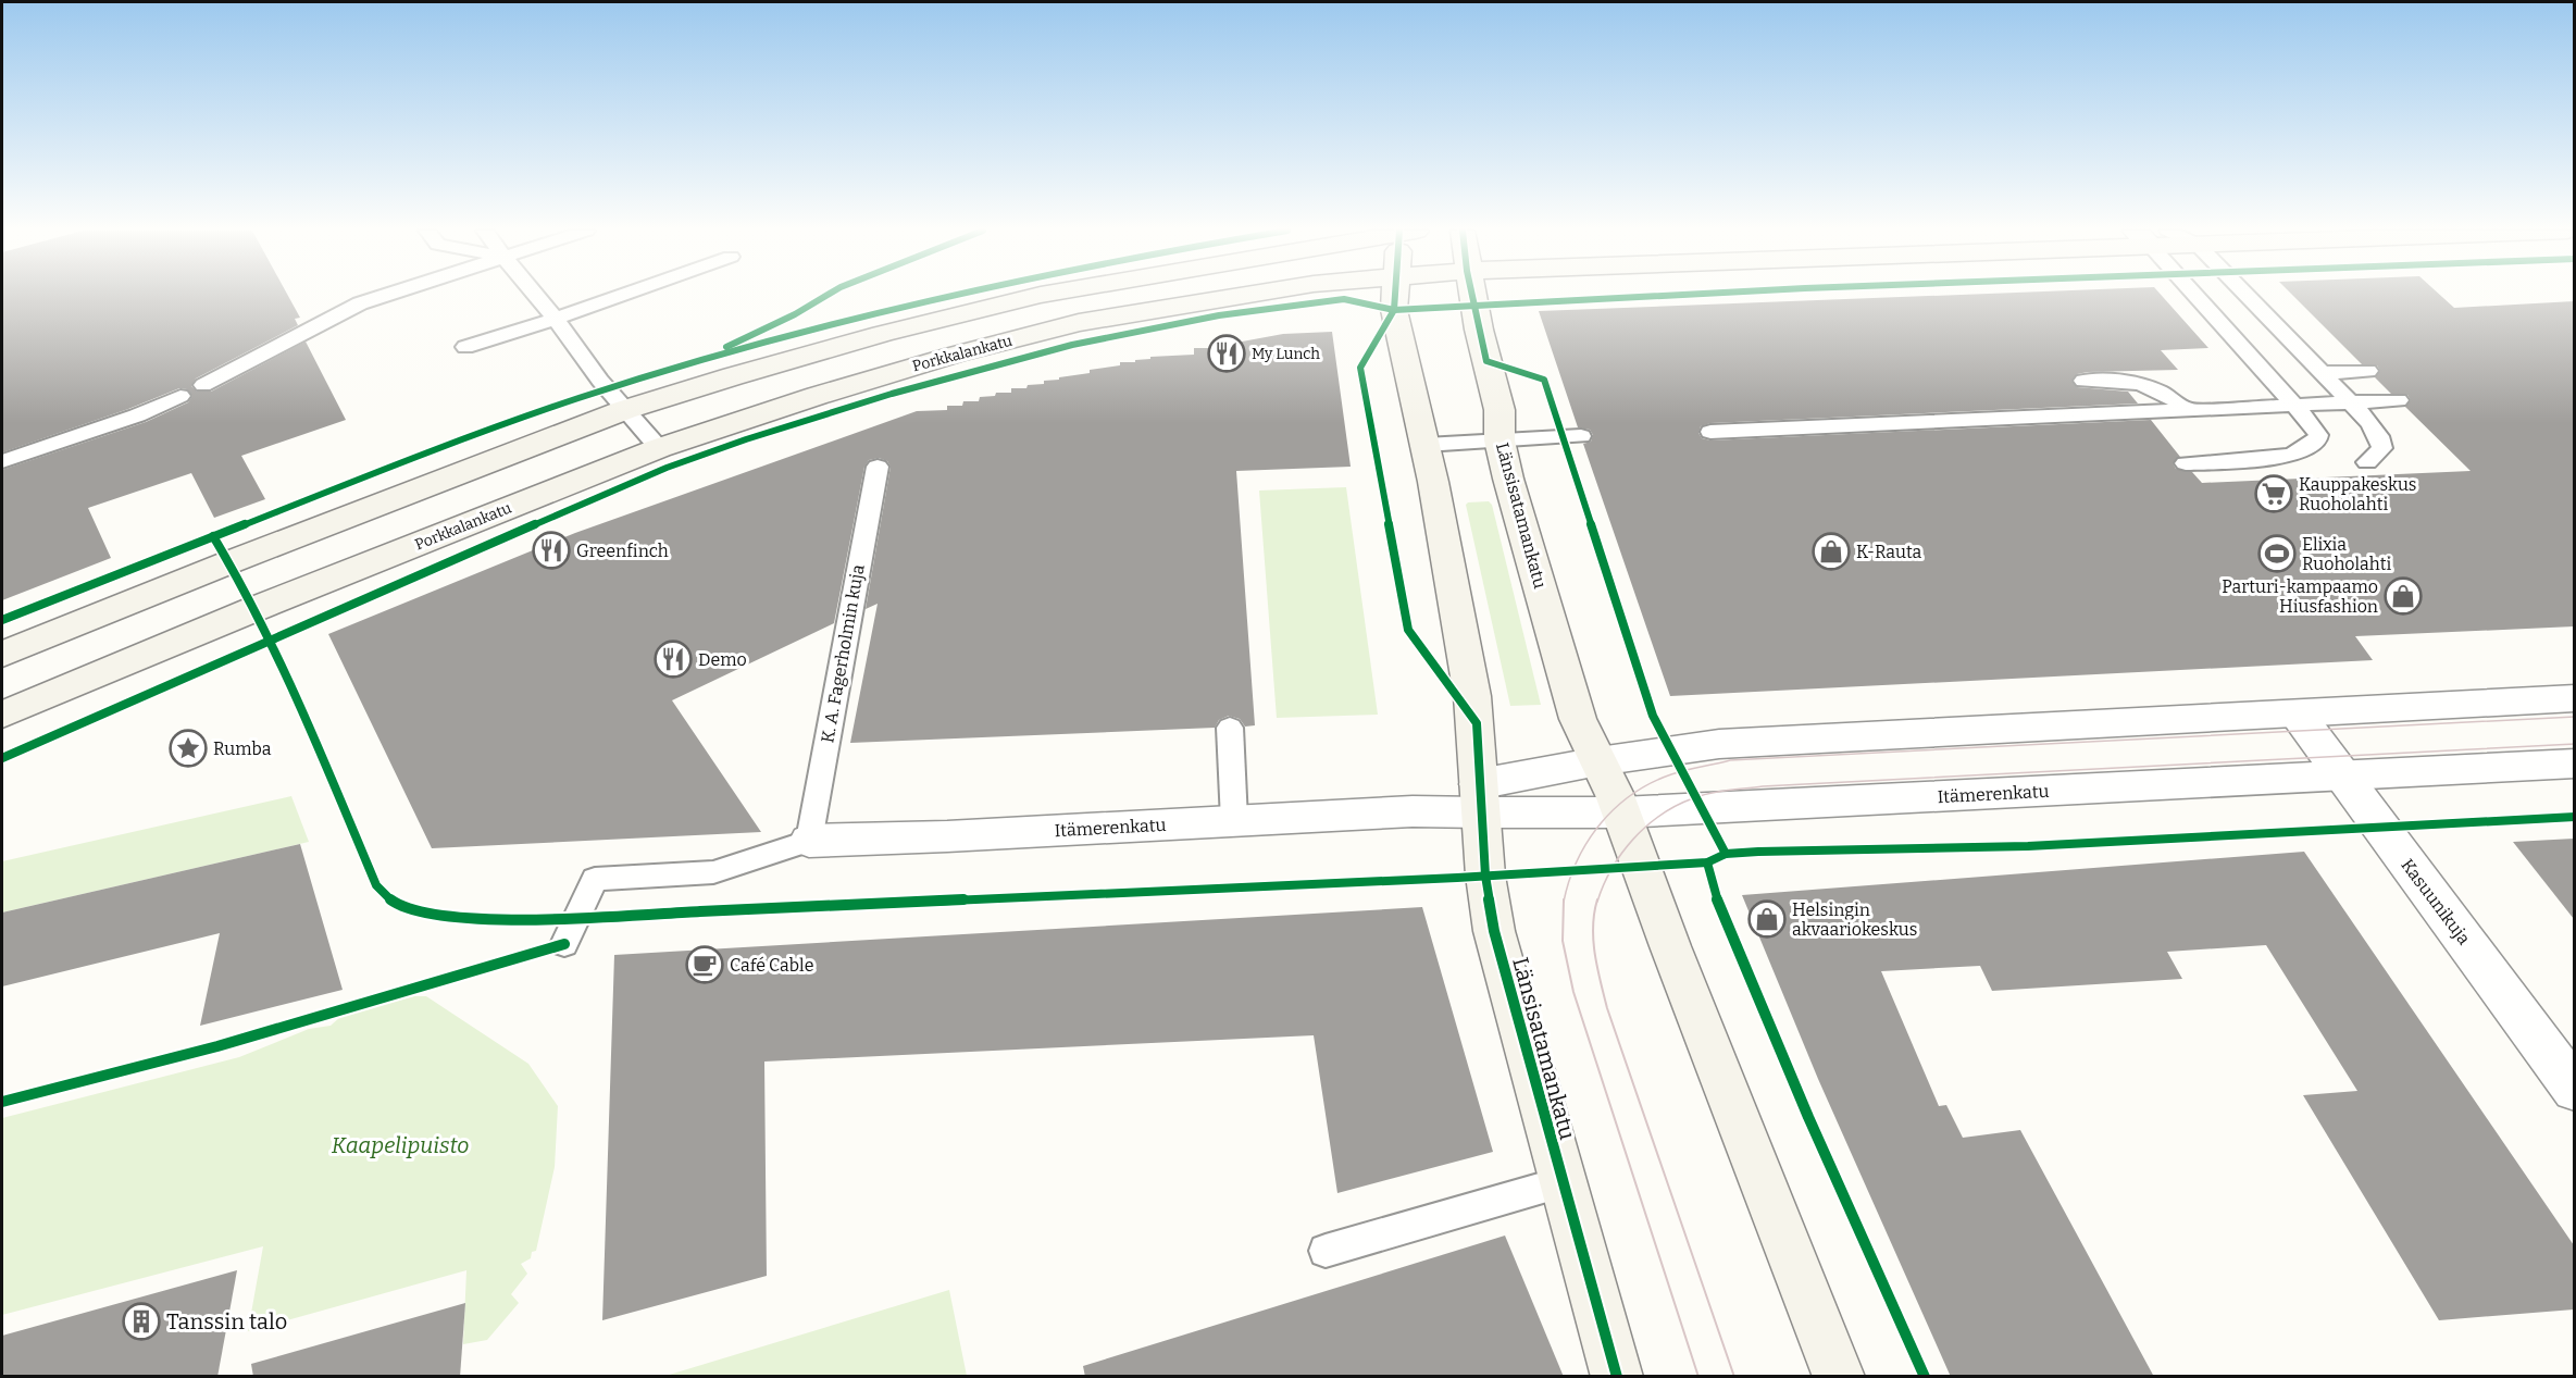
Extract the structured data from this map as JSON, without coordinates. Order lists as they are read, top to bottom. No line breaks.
{"streets":{"main road":["Porkkalankatu","Länsisatamankatu"],"street":["Itämerenkatu","Kasuunikuja"],"lane":["K. A. Fagerholmin kuja"]},"crossings":[["Länsisatamankatu","Itämerenkatu"],["K. A. Fagerholmin kuja","Itämerenkatu"],["Itämerenkatu","Kasuunikuja"]],"parks":["Kaapelipuisto"],"places":{"restaurant":["My Lunch","Greenfinch","Demo"],"supermarket":["Kauppakeskus Ruoholahti"],"shop":["K-Rauta","Parturi-kampaamo Hiusfashion","Helsingin akvaariokeskus"],"sports":["Elixia Ruoholahti"],"place":["Rumba"],"cafe":["Café Cable"],"building":["Tanssin talo"]}}
